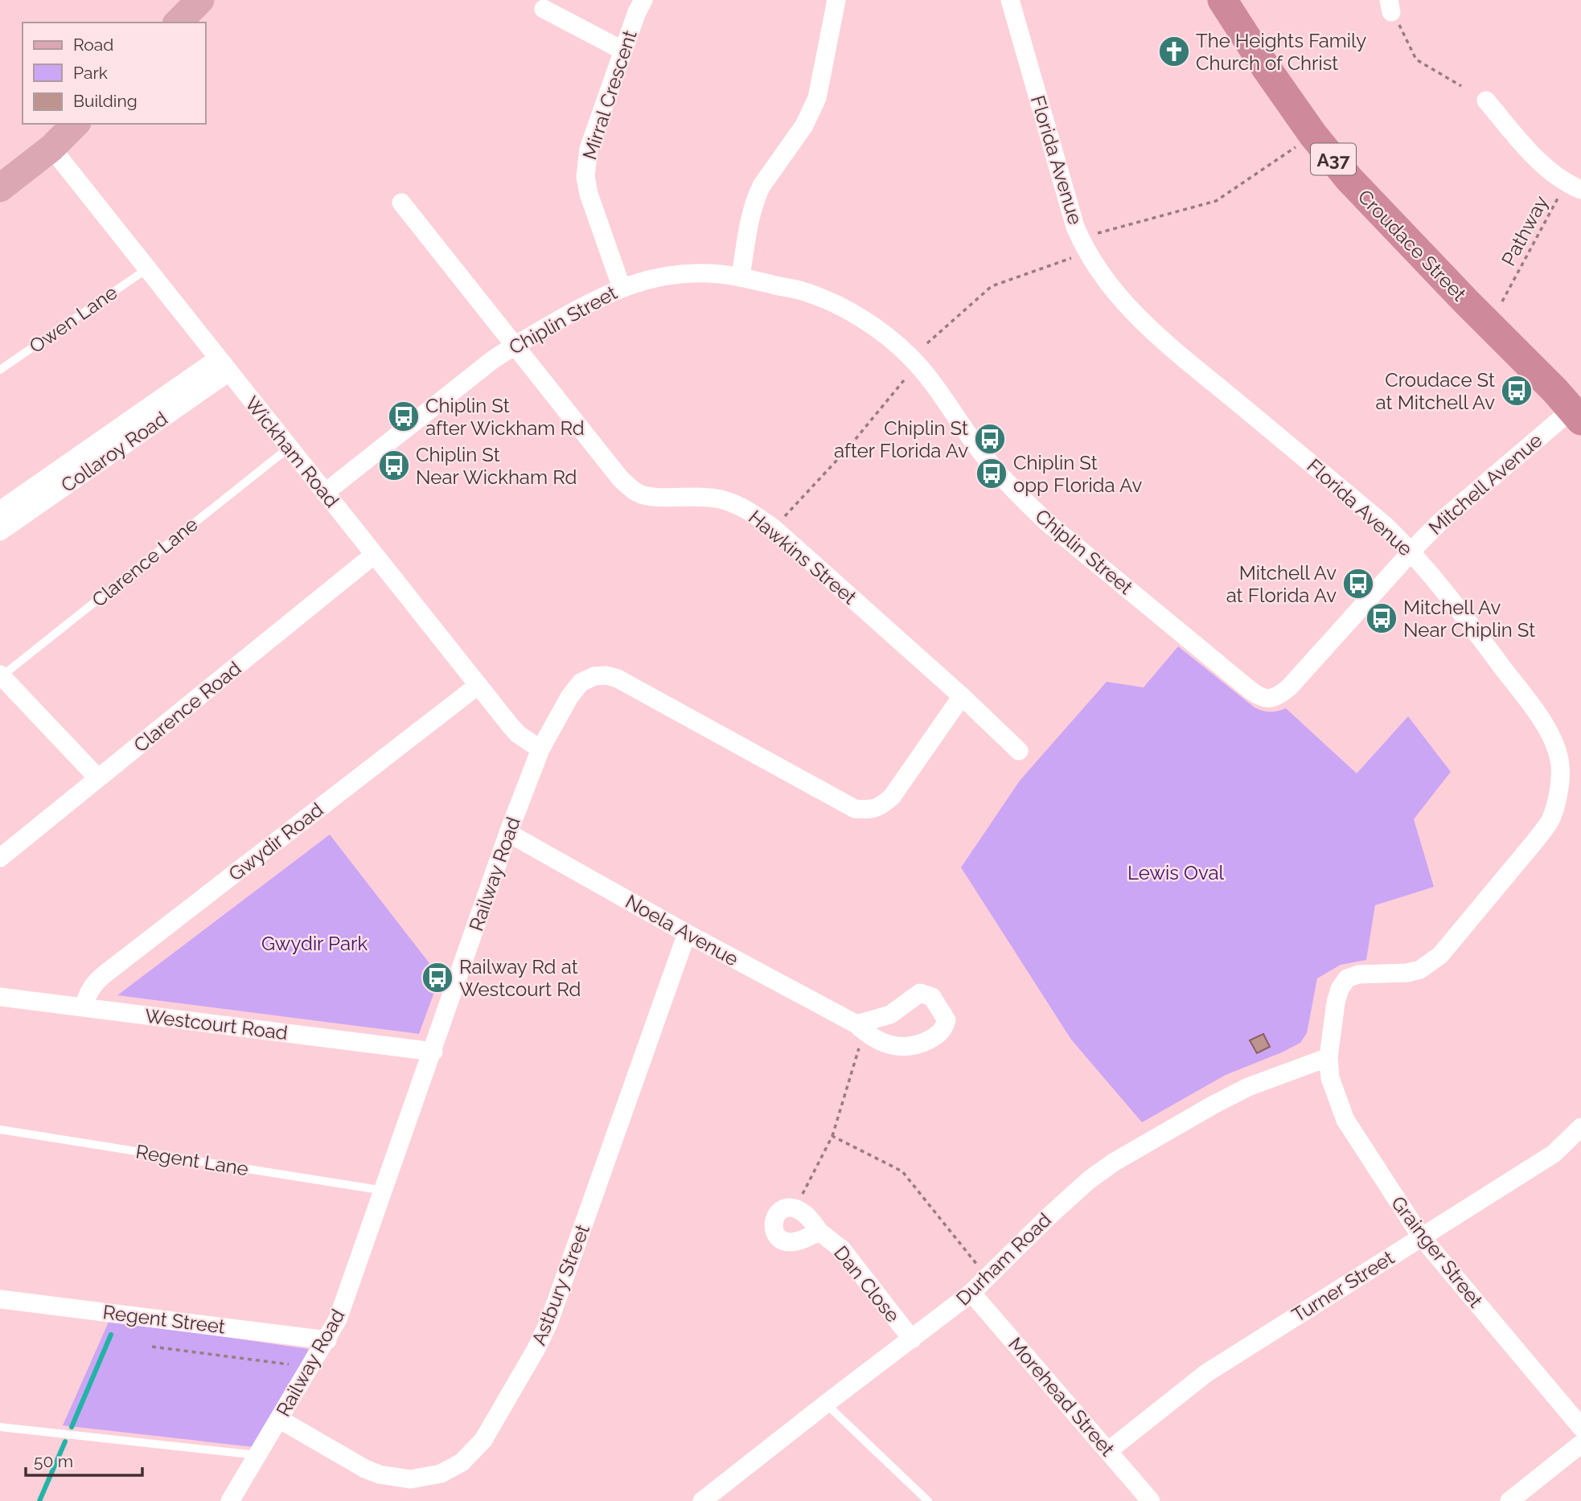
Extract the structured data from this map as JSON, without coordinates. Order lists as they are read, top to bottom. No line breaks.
{"streets":{"highway":["A37","Croudace Street"],"street":["Mirral Crescent","Florida Avenue","Chiplin Street","Collaroy Road","Wickham Road","Mitchell Avenue","Hawkins Street","Clarence Road","Gwydir Road","Railway Road","Noela Avenue","Westcourt Road","Grainger Street","Durham Road","Dan Close","Astbury Street","Turner Street","Regent Street","Morehead Street"],"lane":["Owen Lane","Clarence Lane","Regent Lane"],"path":["Pathway"]},"crossings":[["Mirral Crescent","Chiplin Street"],["Florida Avenue","Mitchell Avenue"],["Florida Avenue","Grainger Street"],["Florida Avenue","Durham Road"],["Croudace Street","Mitchell Avenue"],["Owen Lane","Wickham Road"],["Chiplin Street","Wickham Road"],["Chiplin Street","Mitchell Avenue"],["Chiplin Street","Hawkins Street"],["Collaroy Road","Wickham Road"],["Wickham Road","Clarence Lane"],["Wickham Road","Clarence Road"],["Wickham Road","Gwydir Road"],["Wickham Road","Railway Road"],["Hawkins Street","Railway Road"],["Gwydir Road","Westcourt Road"],["Railway Road","Noela Avenue"],["Railway Road","Westcourt Road"],["Railway Road","Regent Lane"],["Railway Road","Astbury Street"],["Railway Road","Regent Street"],["Noela Avenue","Astbury Street"],["Grainger Street","Durham Road"],["Grainger Street","Turner Street"],["Durham Road","Dan Close"],["Durham Road","Morehead Street"],["Turner Street","Morehead Street"]],"parks":["Lewis Oval","Gwydir Park"],"places":{"church":["The Heights Family Church of Christ"],"bus stop":["Croudace St at Mitchell Av","Chiplin St after Wickham Rd","Chiplin St after Florida Av","Chiplin St Near Wickham Rd","Chiplin St opp Florida Av","Mitchell Av at Florida Av","Mitchell Av Near Chiplin St","Railway Rd at Westcourt Rd"]},"legend":["Road","Park","Building"],"scale_bar":"50 m"}
